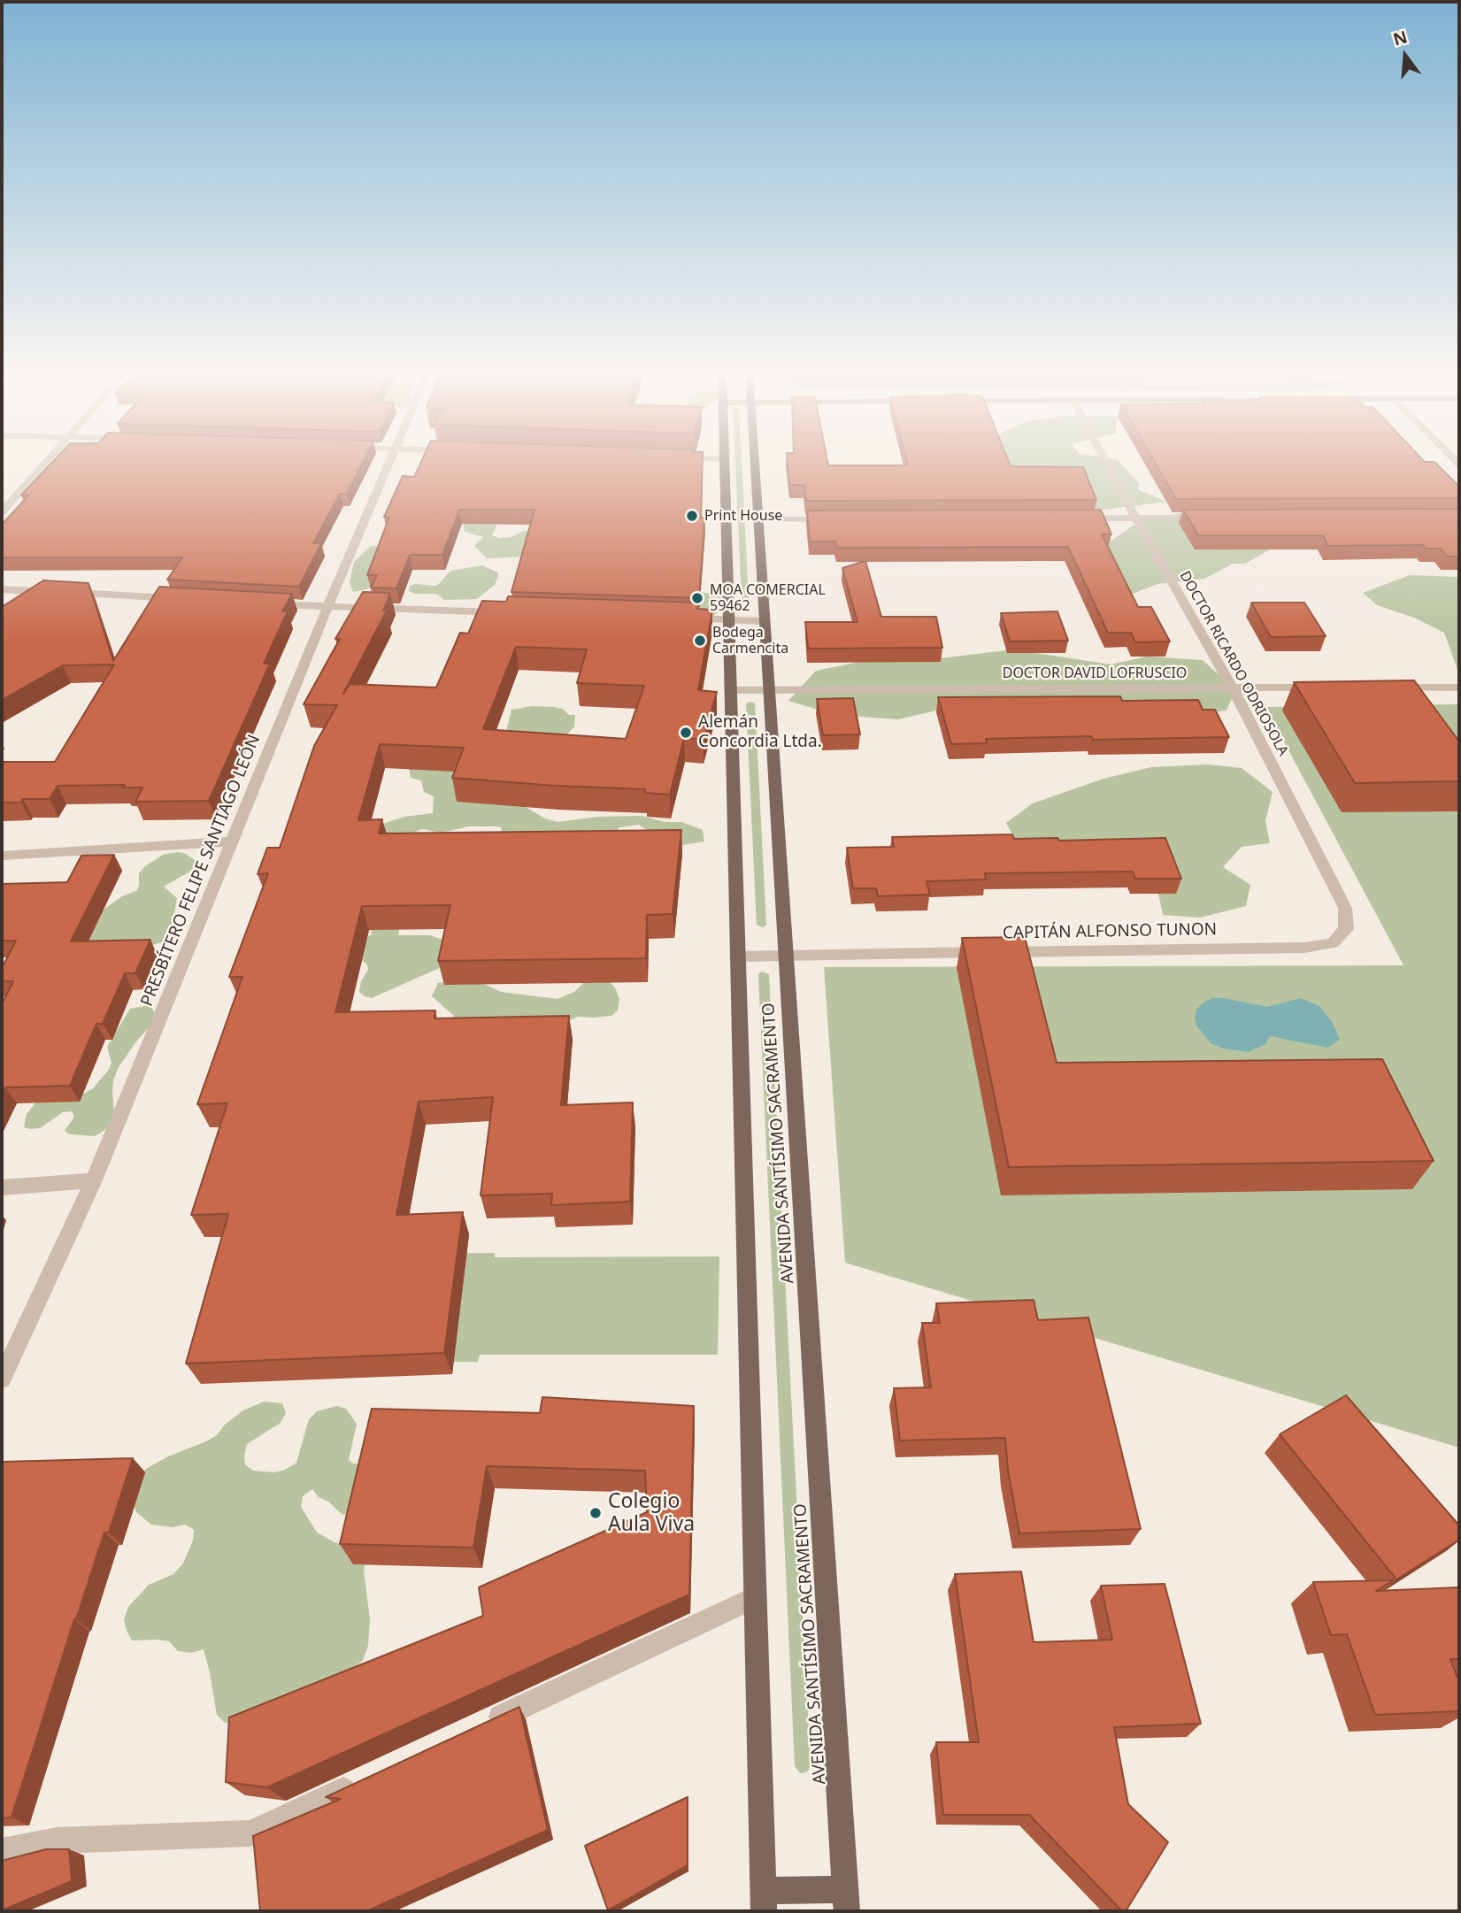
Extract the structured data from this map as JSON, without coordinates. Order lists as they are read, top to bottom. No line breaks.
{"streets":{"main road":["AVENIDA SANTÍSIMO SACRAMENTO"],"street":["DOCTOR RICARDO ODRIOSOLA","DOCTOR DAVID LOFRUSCIO","PRESBÍTERO FELIPE SANTIAGO LEÓN","CAPITÁN ALFONSO TUNON"]},"crossings":[["DOCTOR RICARDO ODRIOSOLA","DOCTOR DAVID LOFRUSCIO"],["DOCTOR RICARDO ODRIOSOLA","CAPITÁN ALFONSO TUNON"],["DOCTOR DAVID LOFRUSCIO","AVENIDA SANTÍSIMO SACRAMENTO"],["CAPITÁN ALFONSO TUNON","AVENIDA SANTÍSIMO SACRAMENTO"]],"places":["Print House","MOA COMERCIAL 59462","Bodega Carmencita","Alemán Concordia Ltda.","Colegio Aula Viva"],"north":"top"}
